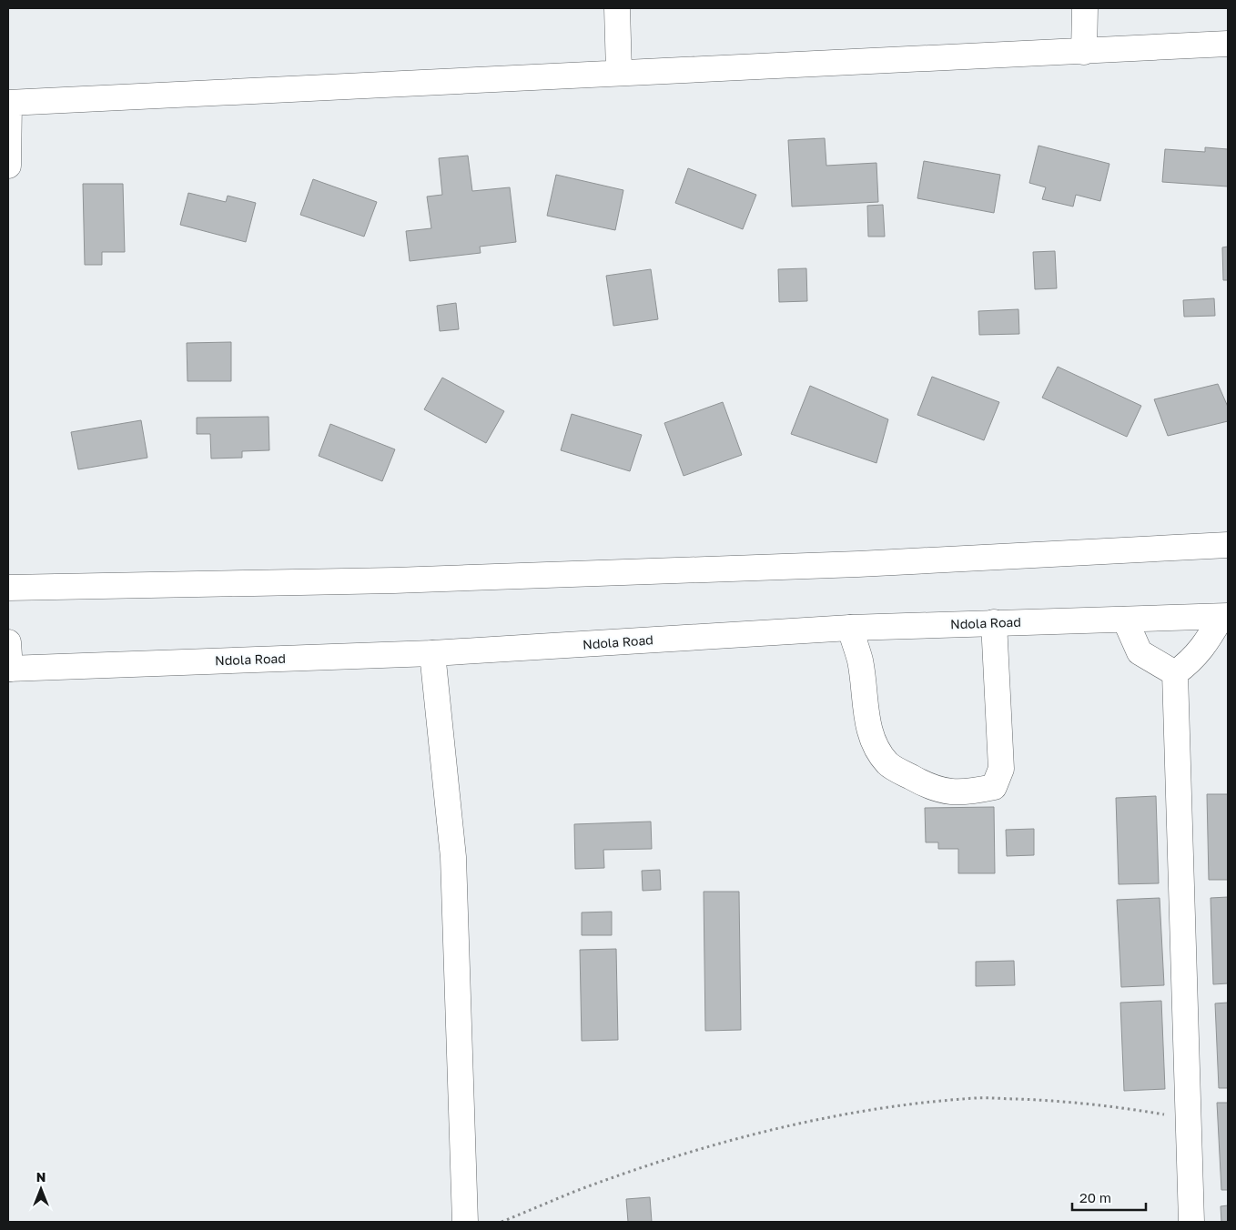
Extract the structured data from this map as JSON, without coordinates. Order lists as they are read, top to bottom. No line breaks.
{"streets":{"street":["Ndola Road"]},"scale_bar":"20 m","north":"top"}
